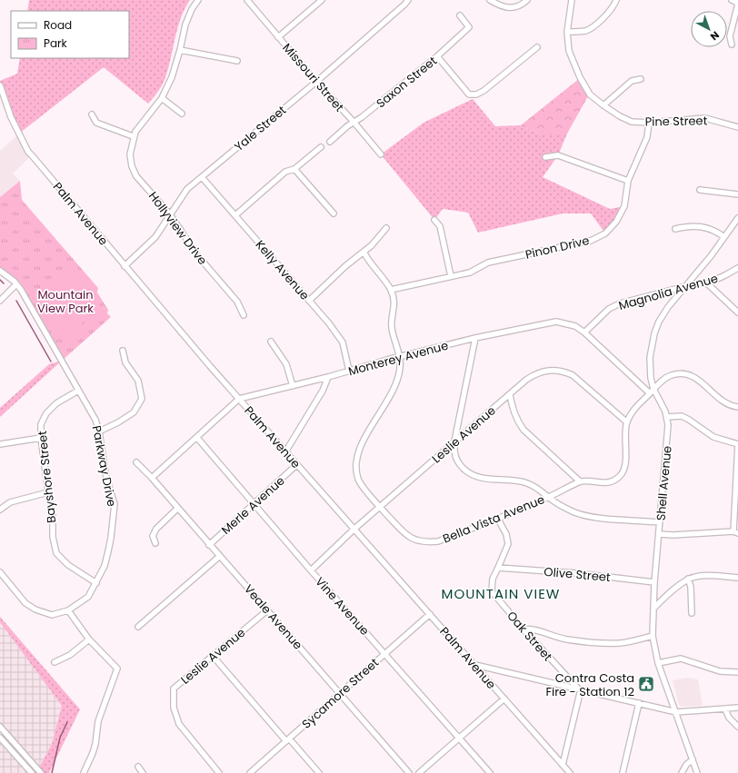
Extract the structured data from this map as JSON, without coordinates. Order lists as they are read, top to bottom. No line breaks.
{"streets":{"street":["Missouri Street","Saxon Street","Pine Street","Yale Street","Palm Avenue","Hollyview Drive","Pinon Drive","Kelly Avenue","Magnolia Avenue","Monterey Avenue","Leslie Avenue","Parkway Drive","Bayshore Street","Shell Avenue","Merle Avenue","Bella Vista Avenue","Olive Street","Vine Avenue","Veale Avenue","Oak Street","Sycamore Street"]},"crossings":[["Missouri Street","Saxon Street"],["Missouri Street","Yale Street"],["Pine Street","Pinon Drive"],["Yale Street","Palm Avenue"],["Yale Street","Hollyview Drive"],["Yale Street","Kelly Avenue"],["Palm Avenue","Monterey Avenue"],["Palm Avenue","Leslie Avenue"],["Palm Avenue","Merle Avenue"],["Palm Avenue","Sycamore Street"],["Pinon Drive","Bella Vista Avenue"],["Kelly Avenue","Monterey Avenue"],["Magnolia Avenue","Monterey Avenue"],["Magnolia Avenue","Shell Avenue"],["Monterey Avenue","Bella Vista Avenue"],["Monterey Avenue","Vine Avenue"],["Monterey Avenue","Veale Avenue"],["Leslie Avenue","Bella Vista Avenue"],["Leslie Avenue","Vine Avenue"],["Leslie Avenue","Veale Avenue"],["Parkway Drive","Bayshore Street"],["Shell Avenue","Bella Vista Avenue"],["Shell Avenue","Olive Street"],["Merle Avenue","Vine Avenue"],["Merle Avenue","Veale Avenue"],["Bella Vista Avenue","Oak Street"],["Olive Street","Oak Street"],["Vine Avenue","Sycamore Street"],["Veale Avenue","Sycamore Street"]],"districts":["MOUNTAIN VIEW"],"parks":["Mountain View Park"],"places":{"public building":["Contra Costa Fire - Station 12"]},"legend":["Road","Park"],"north":"bottom right"}
